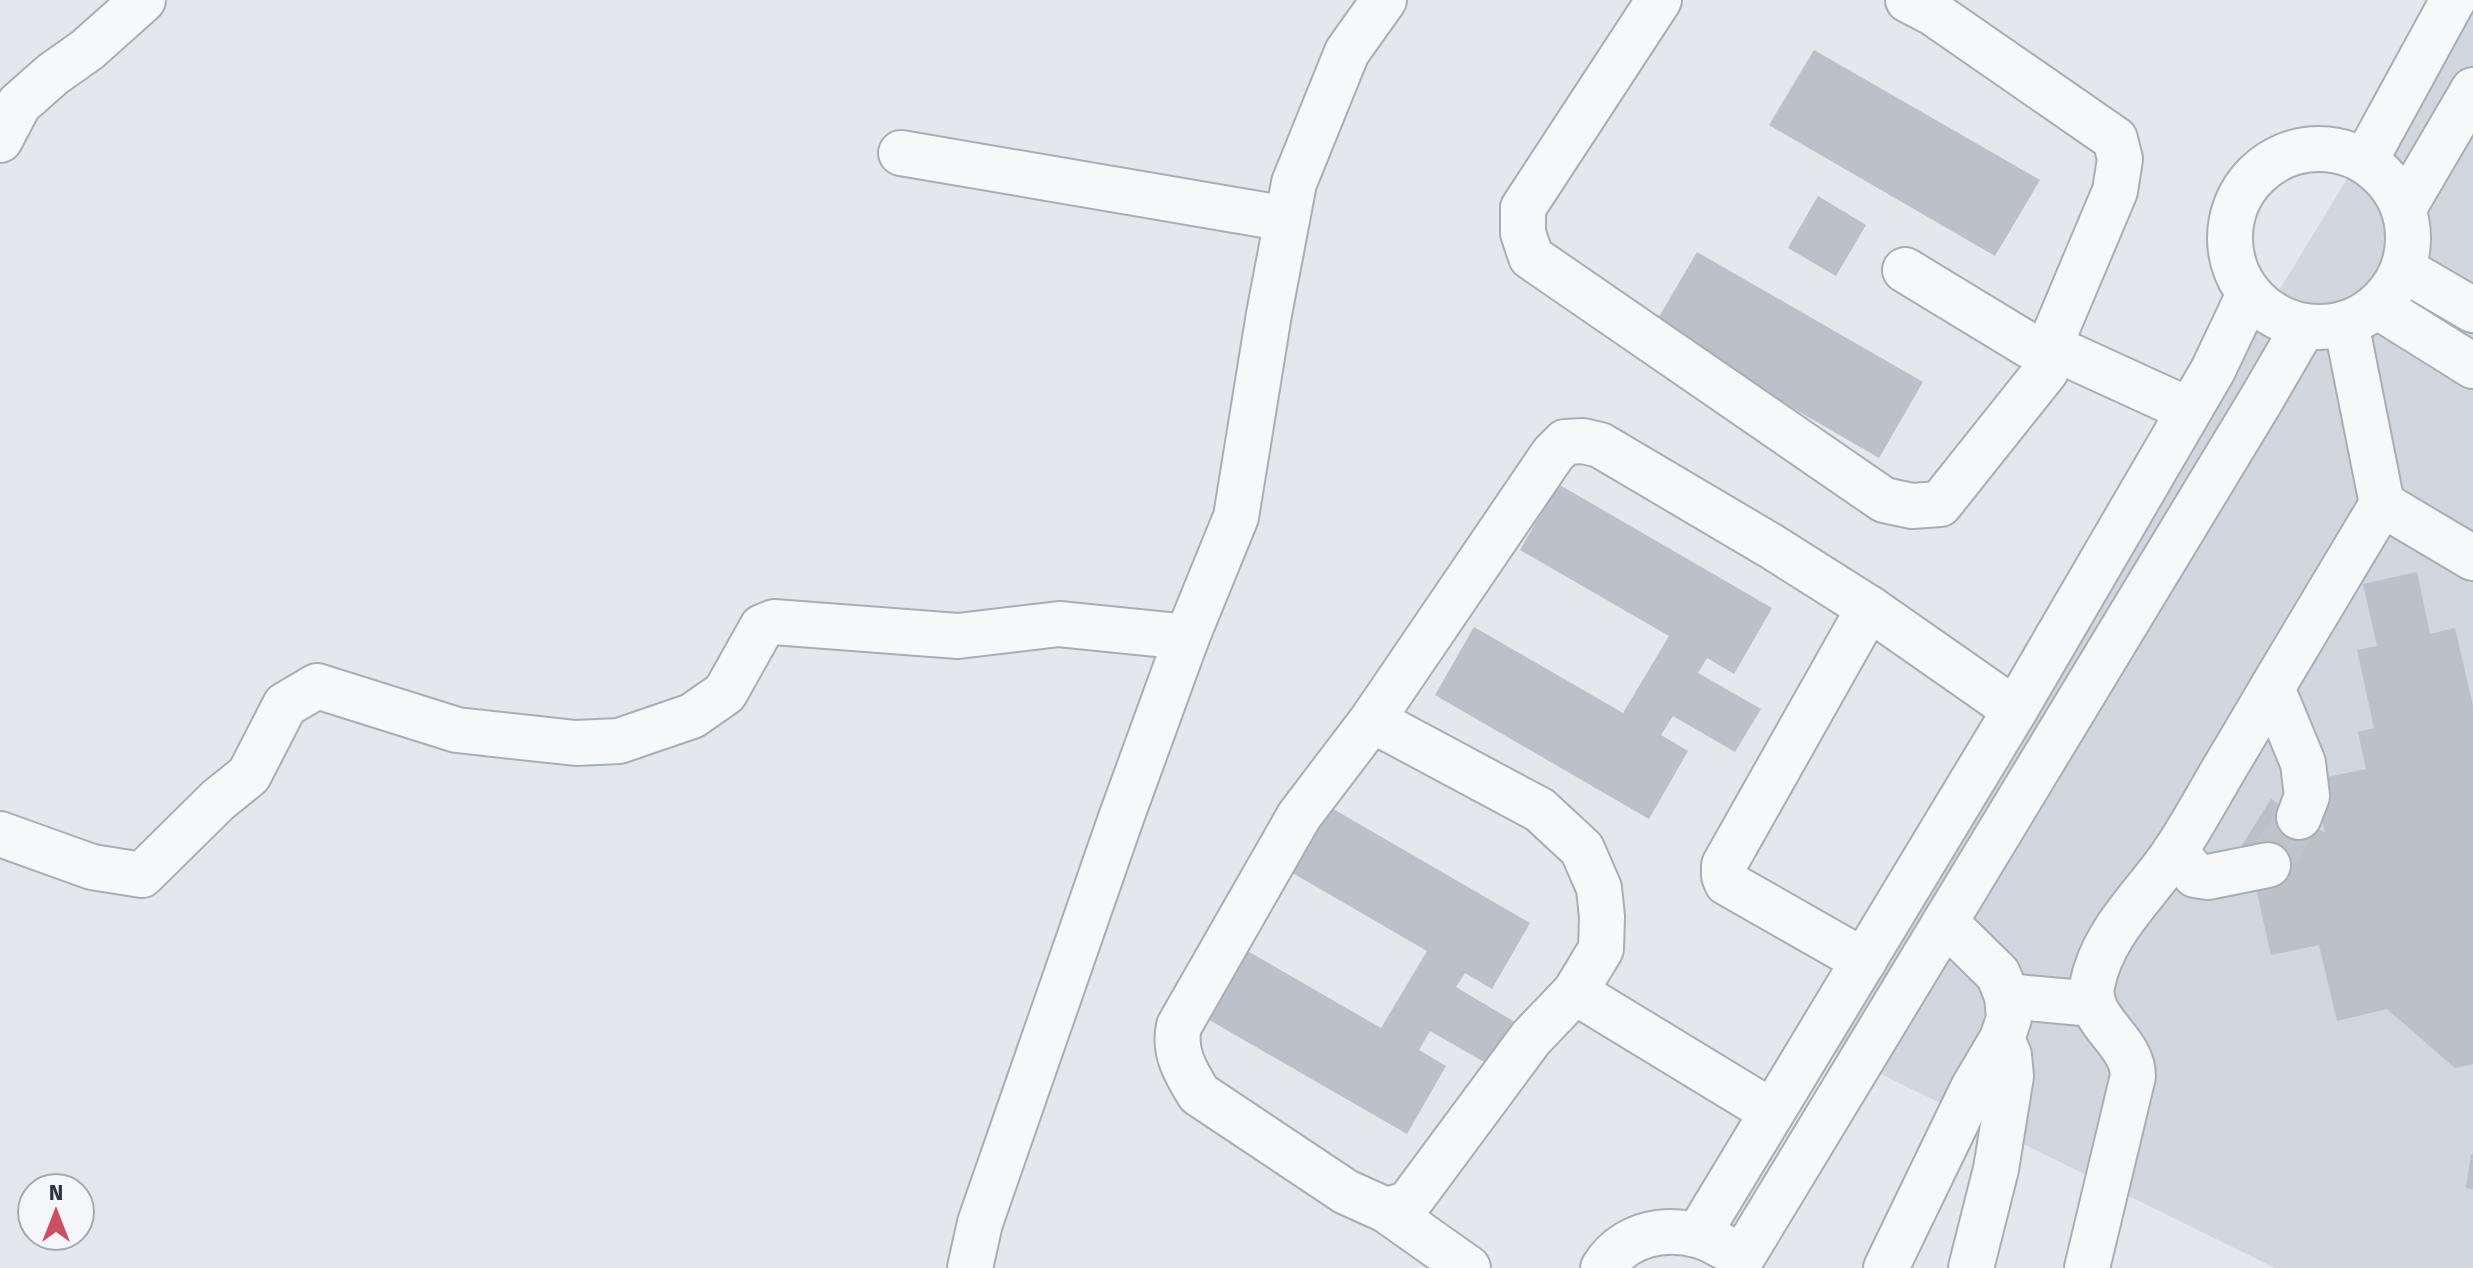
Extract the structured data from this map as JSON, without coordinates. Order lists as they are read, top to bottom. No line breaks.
{"north":"top"}
